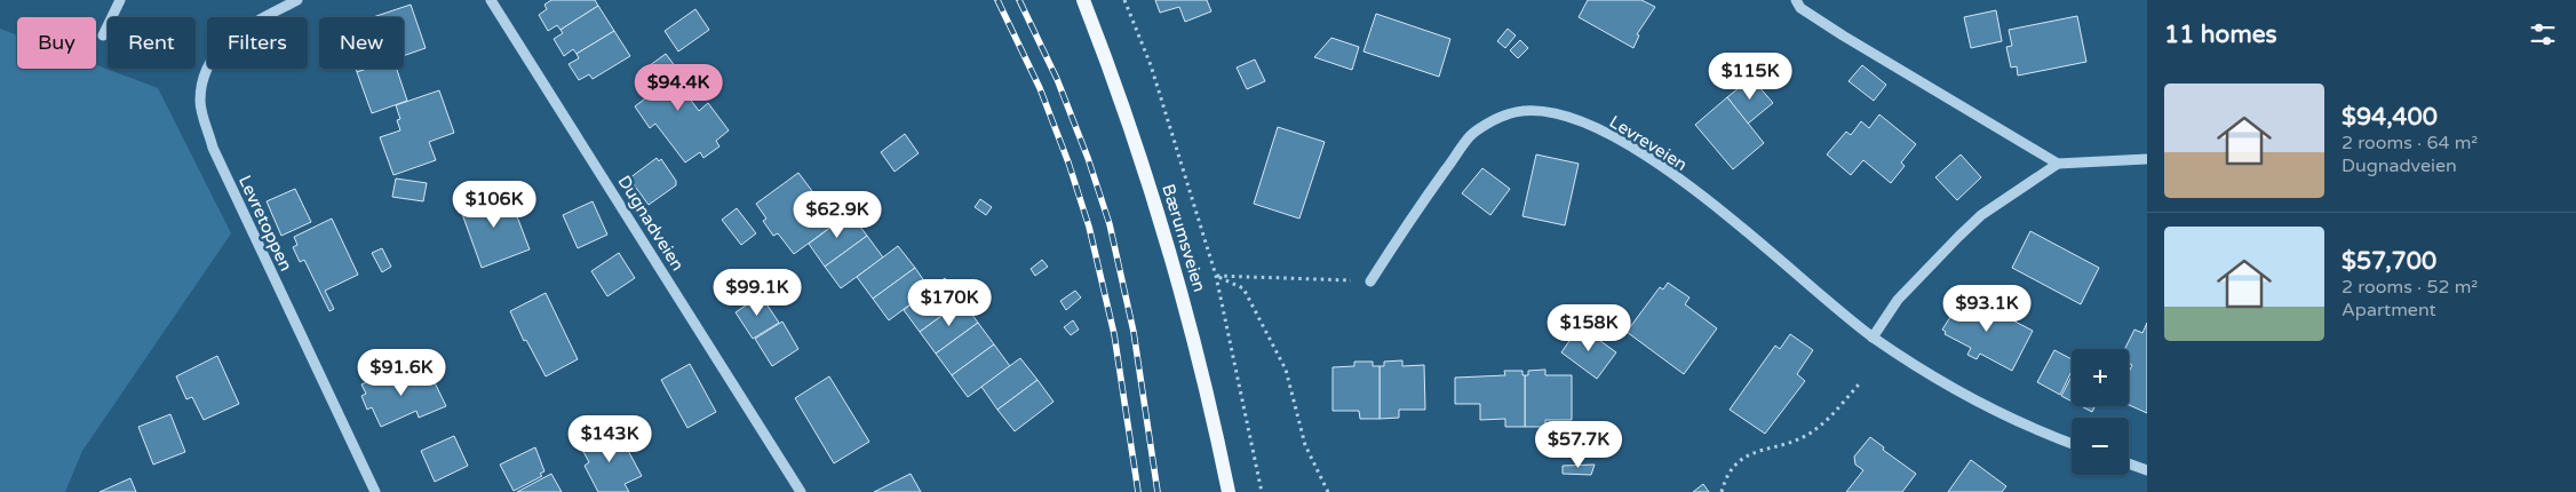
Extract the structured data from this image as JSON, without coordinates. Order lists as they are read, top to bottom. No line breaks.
{"streets":{"main road":["Bærumsveien"],"street":["Levreveien","Levretoppen","Dugnadveien"]},"page":{"heading":"11 homes","chip":["Buy","Rent","Filters","New"],"price":["$115K","$94.4K","$106K","$62.9K","$99.1K","$170K","$93.1K","$158K","$91.6K","$143K","$57.7K"],"list":[{"name":"$94,400","note":"2 rooms · 64 m² · Dugnadveien"},{"name":"$57,700","note":"2 rooms · 52 m² · Apartment"}],"map_buttons":["+","−"]}}
